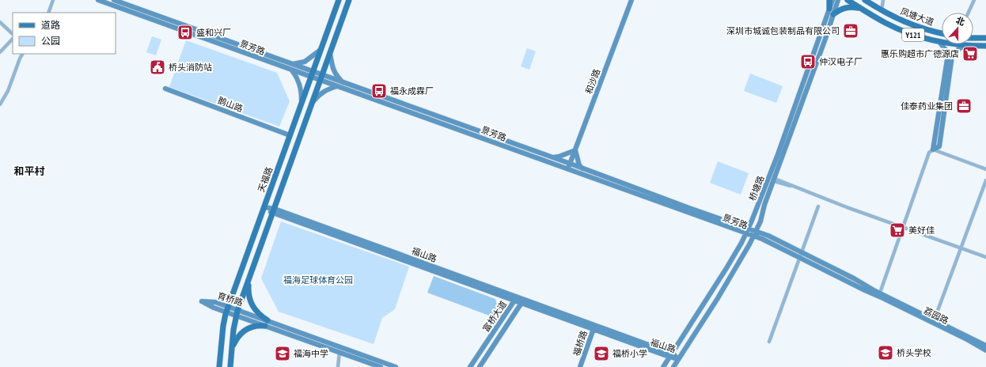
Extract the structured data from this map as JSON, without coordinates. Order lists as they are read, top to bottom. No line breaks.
{"streets":{"main road":["凤塘大道","Y121","天福路"],"street":["景芳路","和沙路","鹅山路","桥塘路","福山路","育桥路","荔园路","富桥大道","福桥路"]},"crossings":[["景芳路","和沙路"],["景芳路","天福路"],["景芳路","桥塘路"],["景芳路","荔园路"],["鹅山路","天福路"],["天福路","福山路"],["天福路","育桥路"],["桥塘路","福山路"],["福山路","富桥大道"],["福山路","福桥路"]],"districts":["和平村"],"parks":["福海足球体育公园"],"places":{"office":["深圳市城诚包装制品有限公司","佳泰药业集团"],"bus stop":["盛和兴厂","仲汉电子厂","福永成霖厂"],"supermarket":["惠乐购超市广德源店","美好佳"],"public building":["桥头消防站"],"school or university":["桥头学校","福海中学","福桥小学"]},"legend":["道路","公园"],"north":"top"}
